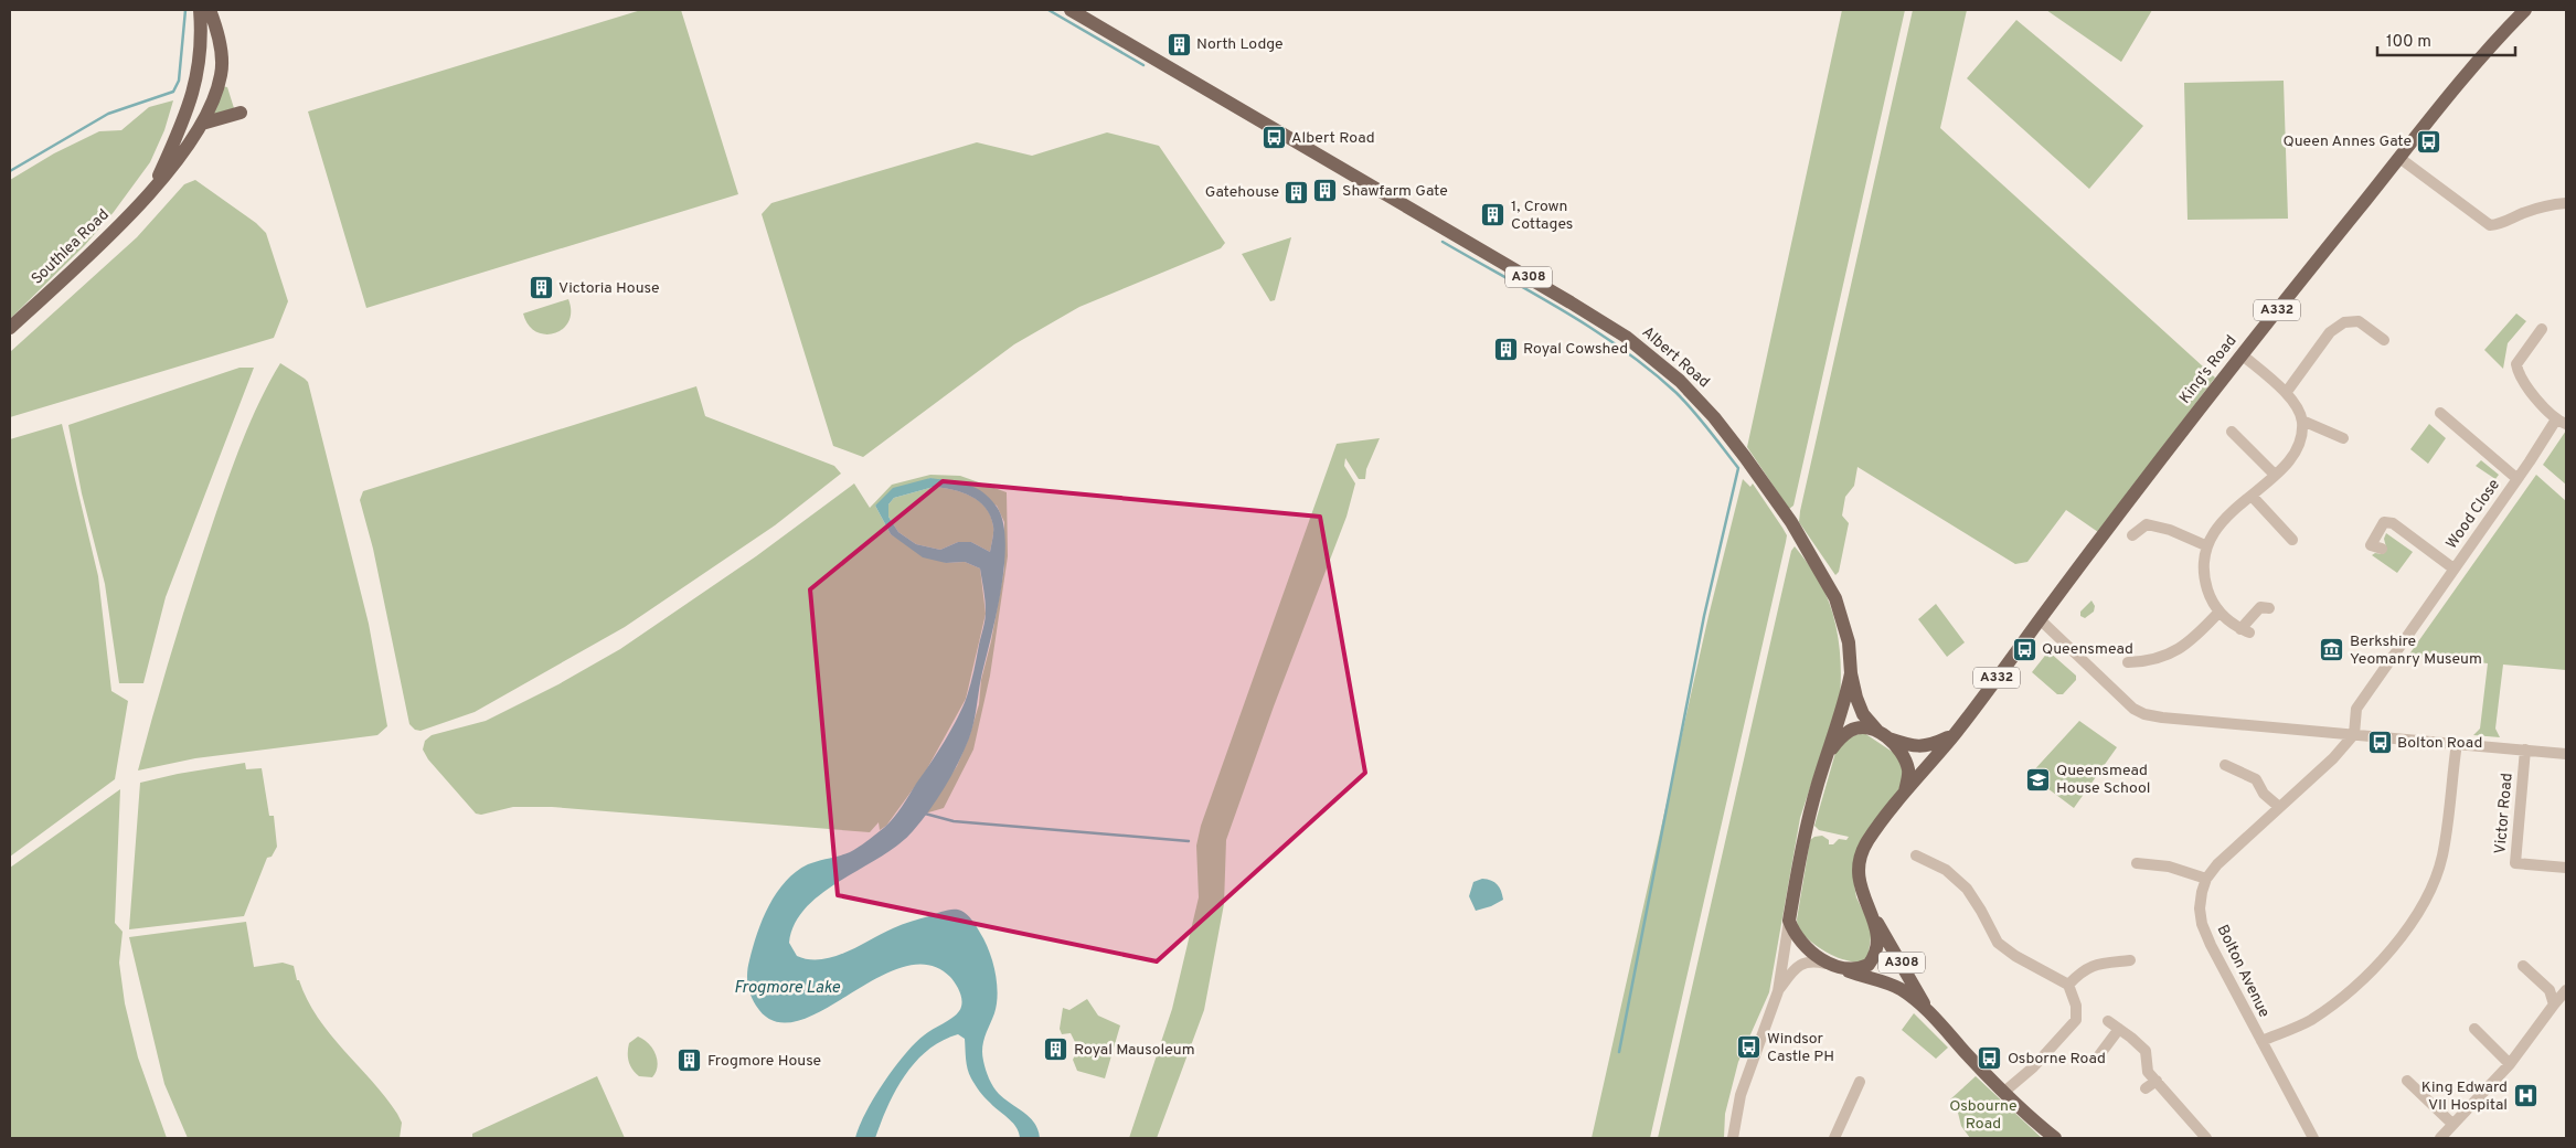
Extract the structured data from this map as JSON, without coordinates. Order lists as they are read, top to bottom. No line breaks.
{"streets":{"main road":["Southlea Road","A308","A332","Albert Road","King's Road"],"street":["Wood Close","Victor Road","Bolton Avenue"]},"crossings":[["A308","King's Road"],["Albert Road","King's Road"]],"water":["Frogmore Lake"],"parks":["Osbourne Road"],"places":{"building":["North Lodge","Shawfarm Gate","Gatehouse","1, Crown Cottages","Victoria House","Royal Cowshed","Royal Mausoleum","Frogmore House"],"bus stop":["Albert Road","Queen Annes Gate","Queensmead","Bolton Road","Windsor Castle PH","Osborne Road"],"museum":["Berkshire Yeomanry Museum"],"school or university":["Queensmead House School"],"hospital":["King Edward VII Hospital"]},"scale_bar":"100 m"}
